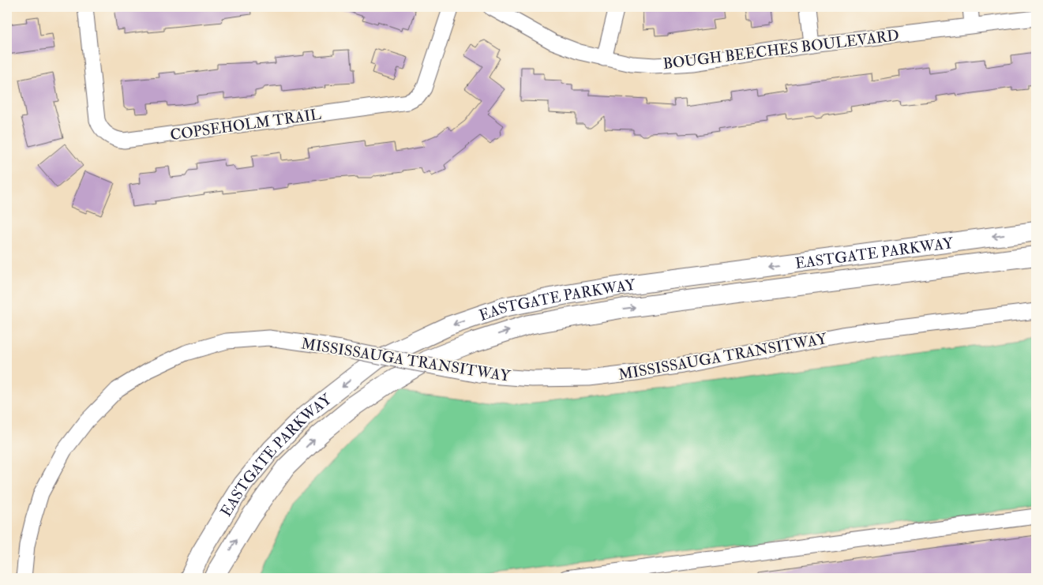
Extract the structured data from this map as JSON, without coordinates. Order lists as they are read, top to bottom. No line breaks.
{"streets":{"main road":["EASTGATE PARKWAY"],"street":["BOUGH BEECHES BOULEVARD","COPSEHOLM TRAIL","MISSISSAUGA TRANSITWAY"]}}
